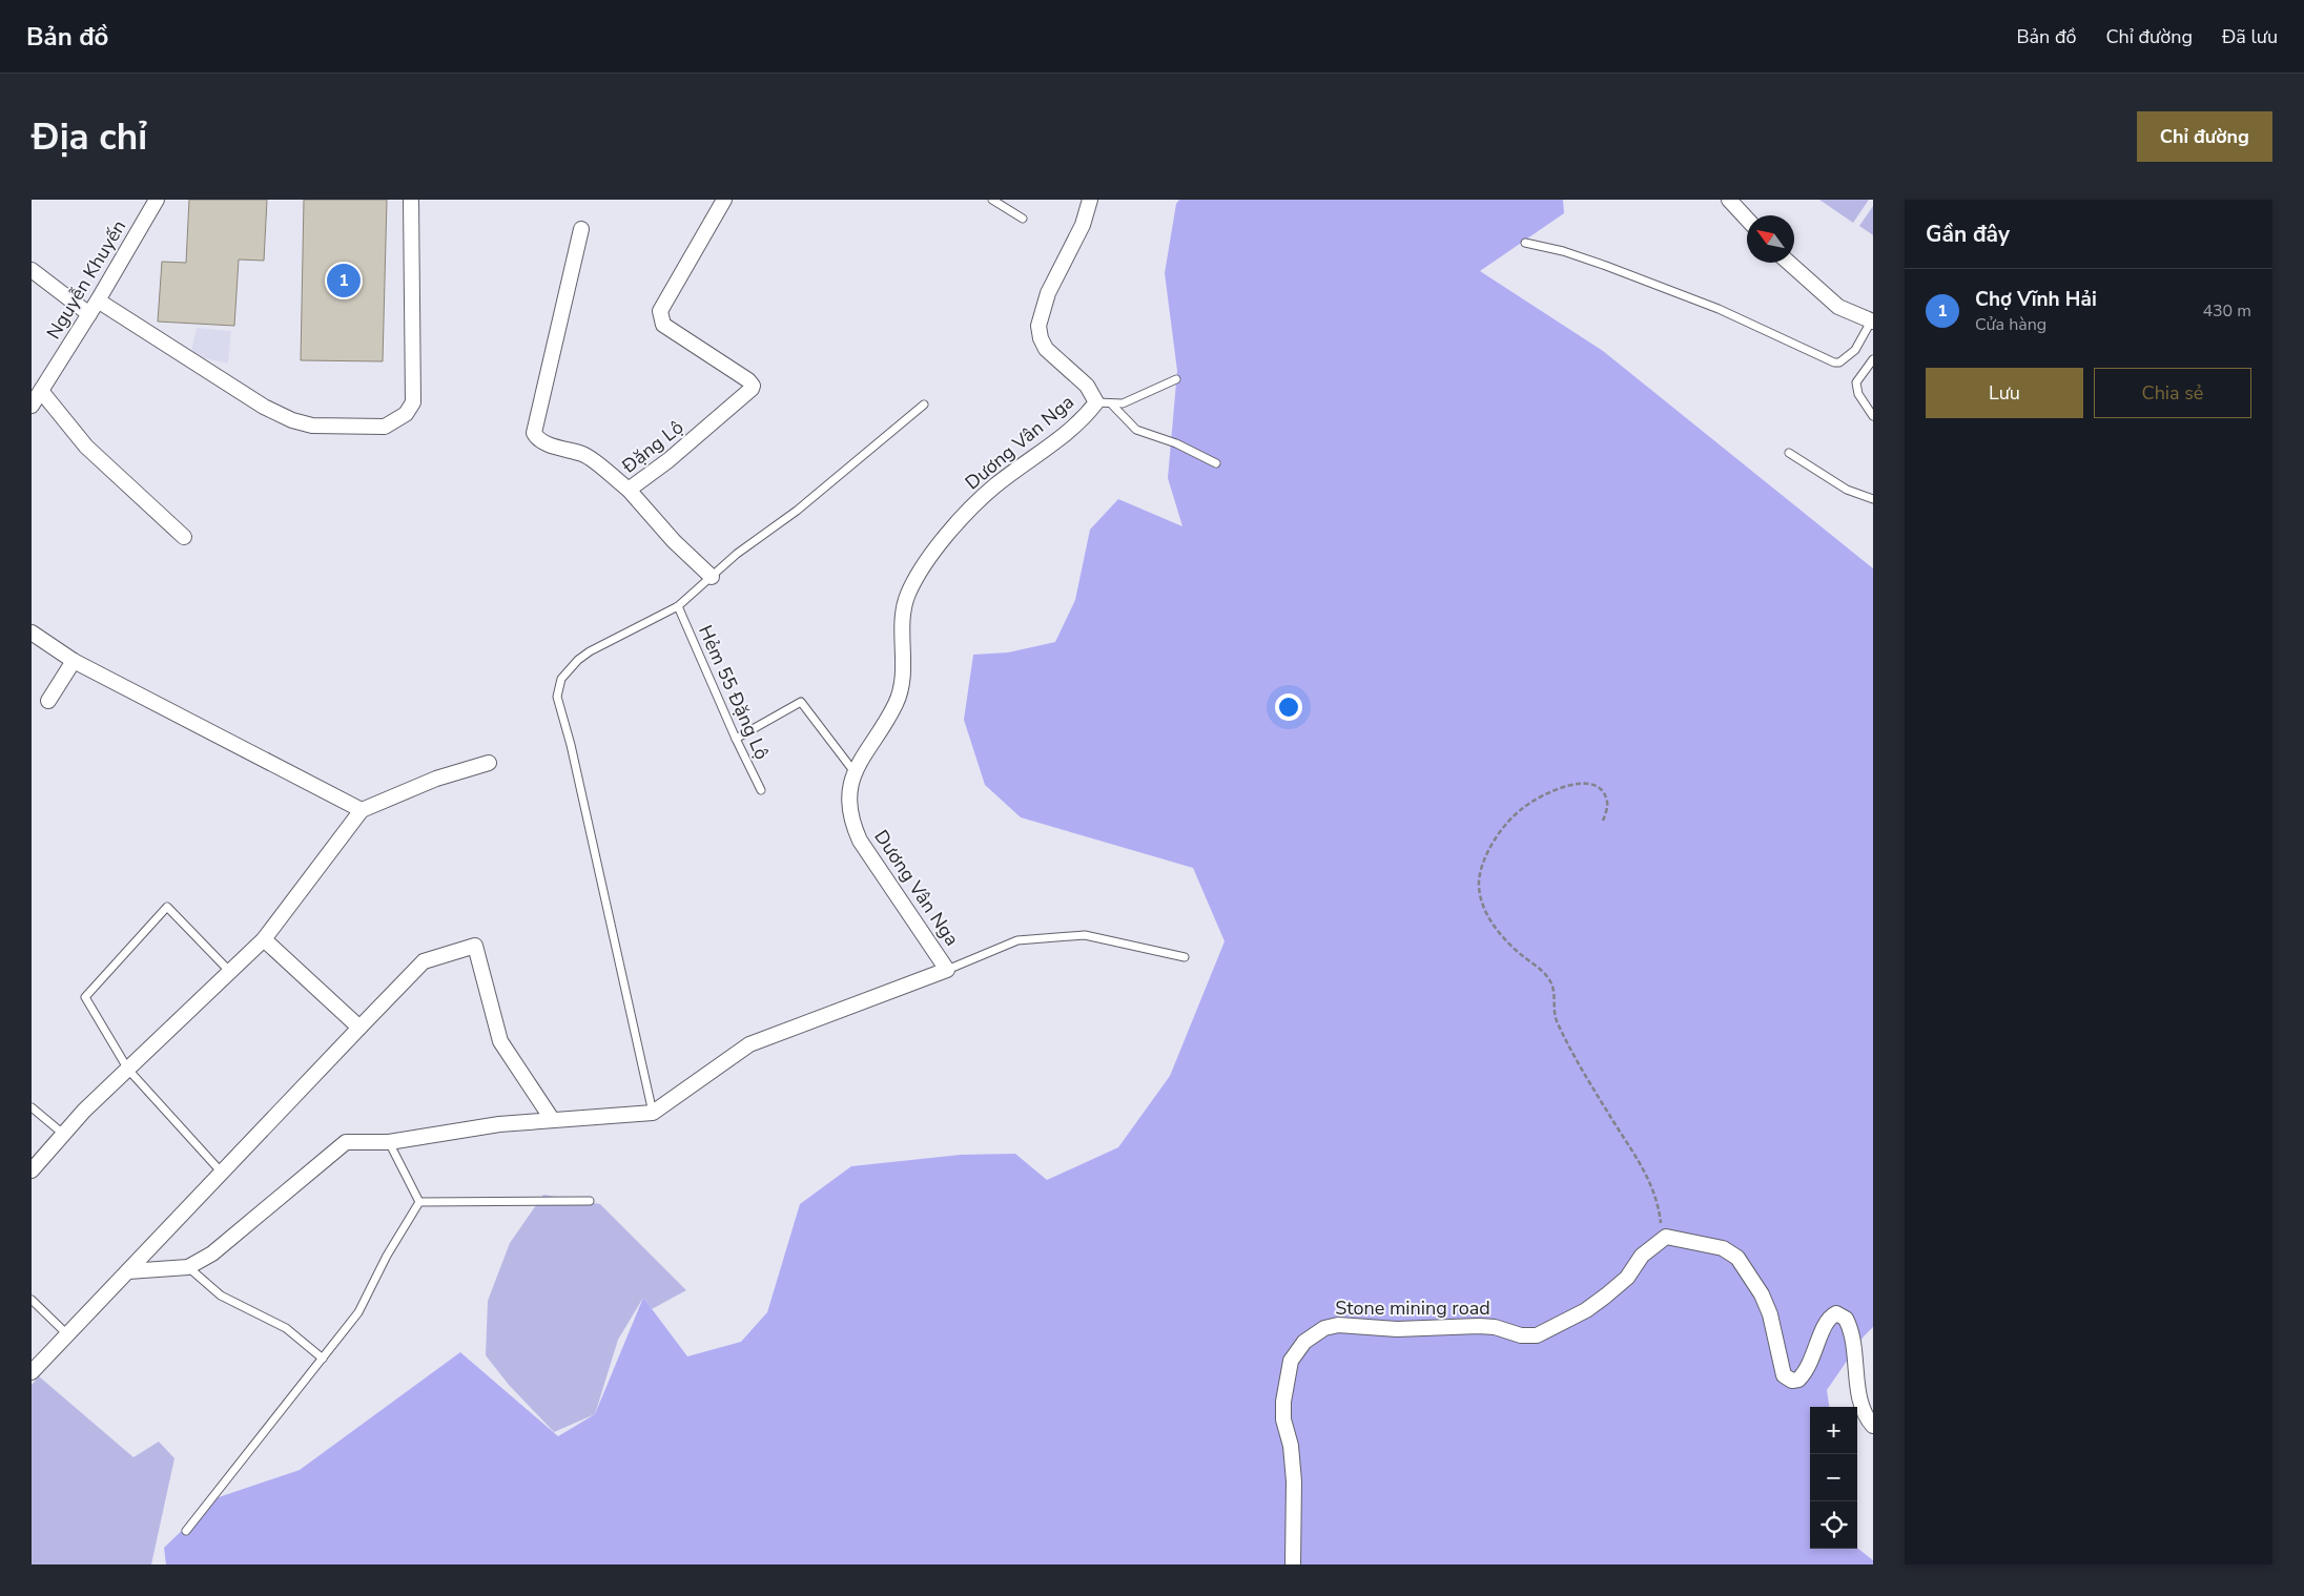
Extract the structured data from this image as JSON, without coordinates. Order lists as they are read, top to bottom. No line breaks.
{"streets":{"street":["Nguyễn Khuyến","Dương Vân Nga","Đặng Lộ","Stone mining road"],"lane":["Hẻm 55 Đặng Lộ"]},"north":"top left","page":{"header":"Bản đồ","nav":["Bản đồ","Chỉ đường","Đã lưu"],"buttons":["Chỉ đường",["Lưu","Chia sẻ"]],"title":"Địa chỉ","heading":"Gần đây","pins":"1","list":[{"mark":"1","name":"Chợ Vĩnh Hải","note":"Cửa hàng","value":"430 m"}],"map_buttons":["+","−"]}}
